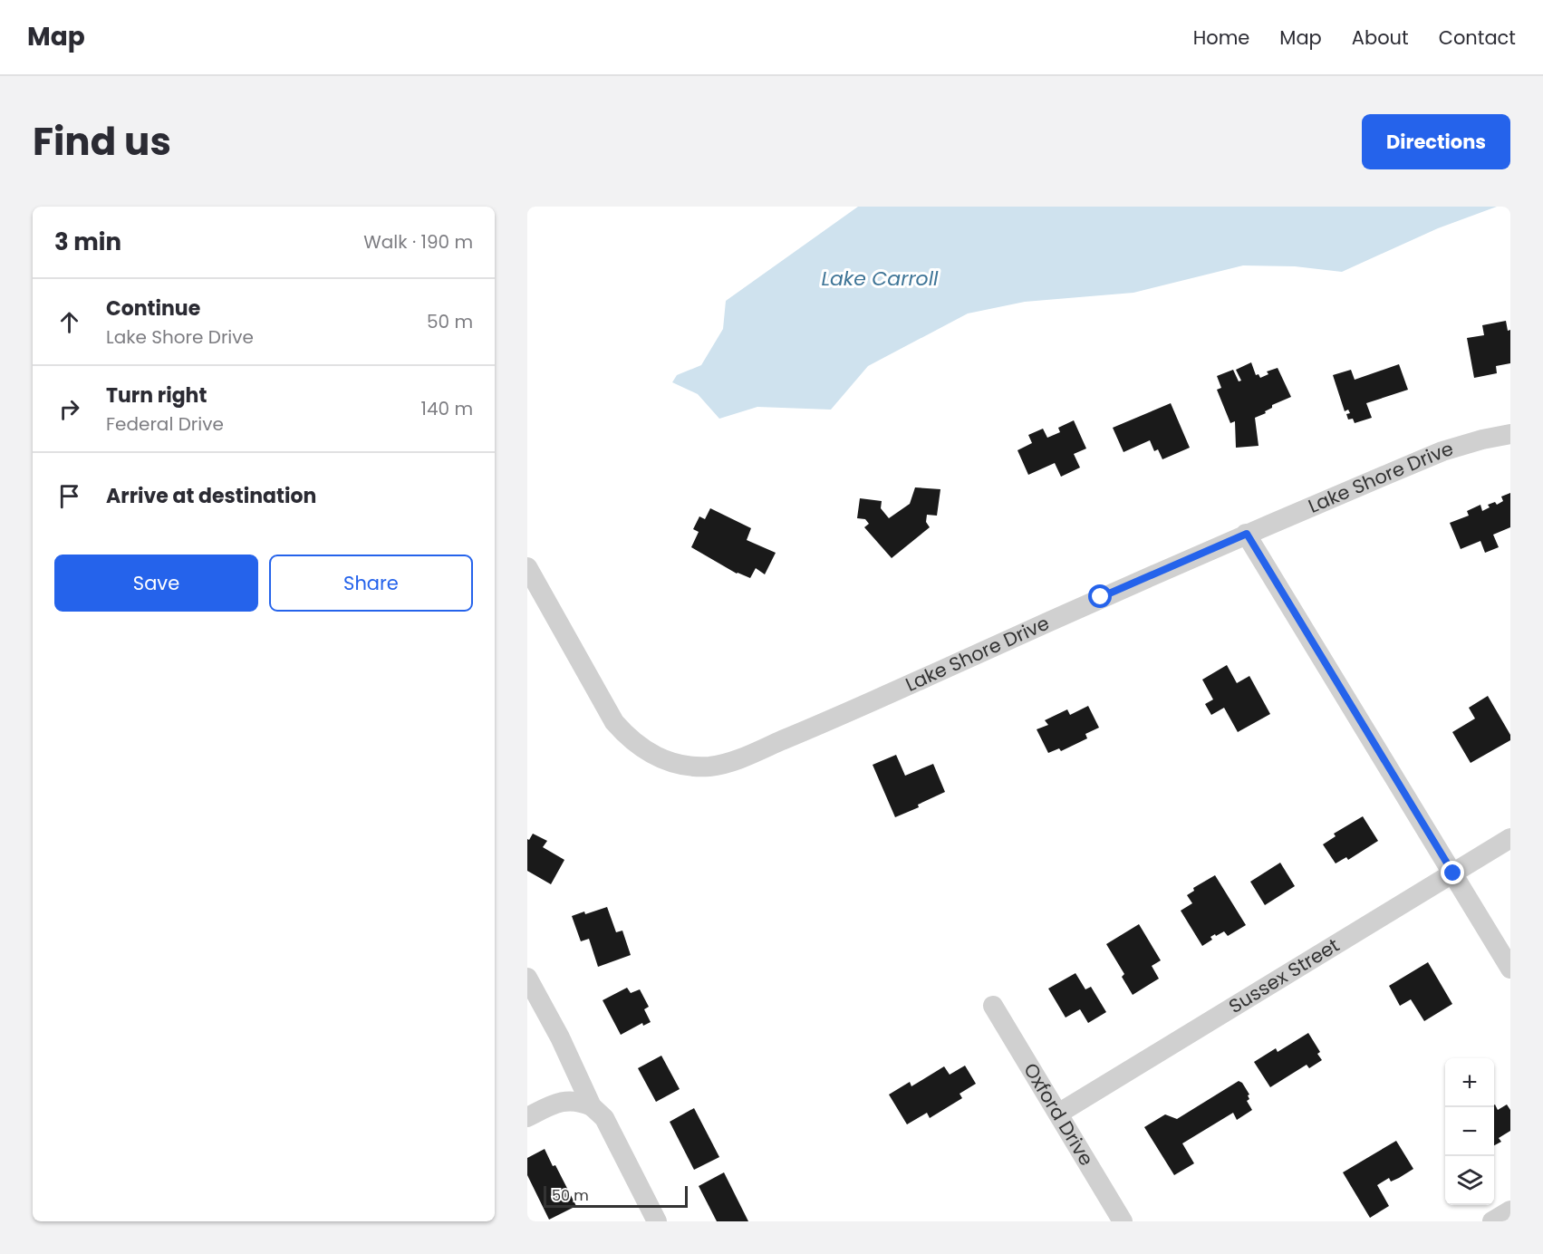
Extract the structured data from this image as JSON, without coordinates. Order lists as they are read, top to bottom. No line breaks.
{"streets":{"street":["Lake Shore Drive","Sussex Street","Oxford Drive"]},"crossings":[["Sussex Street","Oxford Drive"]],"water":["Lake Carroll"],"scale_bar":"50 m","page":{"header":"Map","nav":["Home","Map","About","Contact"],"title":"Find us","buttons":["Directions",["Save","Share"]],"heading":["3 min","Walk · 190 m"],"list":[["Continue","Lake Shore Drive","50 m"],["Turn right","Federal Drive","140 m"],"Arrive at destination"],"map_buttons":["+","−"],"scale":"50 m"}}
